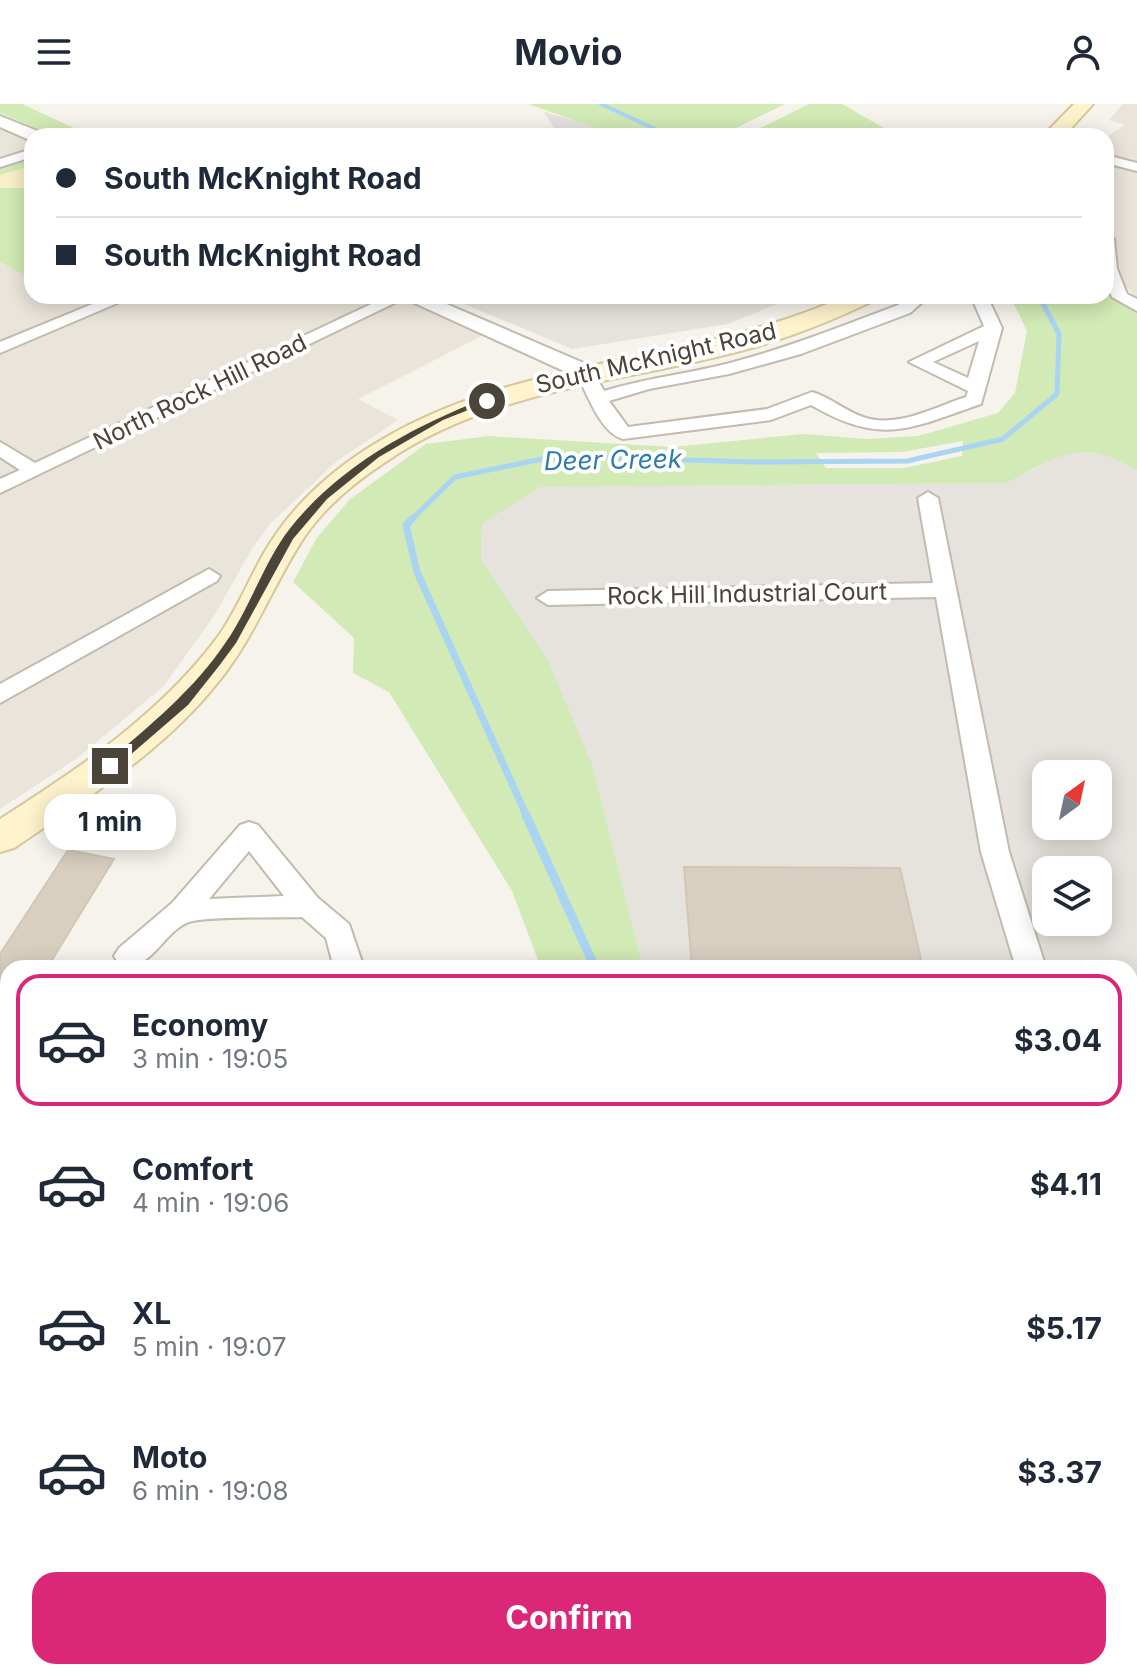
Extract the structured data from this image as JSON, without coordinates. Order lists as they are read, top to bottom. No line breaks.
{"streets":{"main road":["South McKnight Road"],"street":["North Rock Hill Road","Rock Hill Industrial Court"]},"water":["Deer Creek"],"north":"top right","page":{"header":"Movio","banner":["South McKnight Road","South McKnight Road"],"bubble":"1 min","list":[{"name":"Economy","note":"3 min · 19:05","value":"$3.04"},{"name":"Comfort","note":"4 min · 19:06","value":"$4.11"},{"name":"XL","note":"5 min · 19:07","value":"$5.17"},{"name":"Moto","note":"6 min · 19:08","value":"$3.37"}],"buttons":"Confirm"}}
